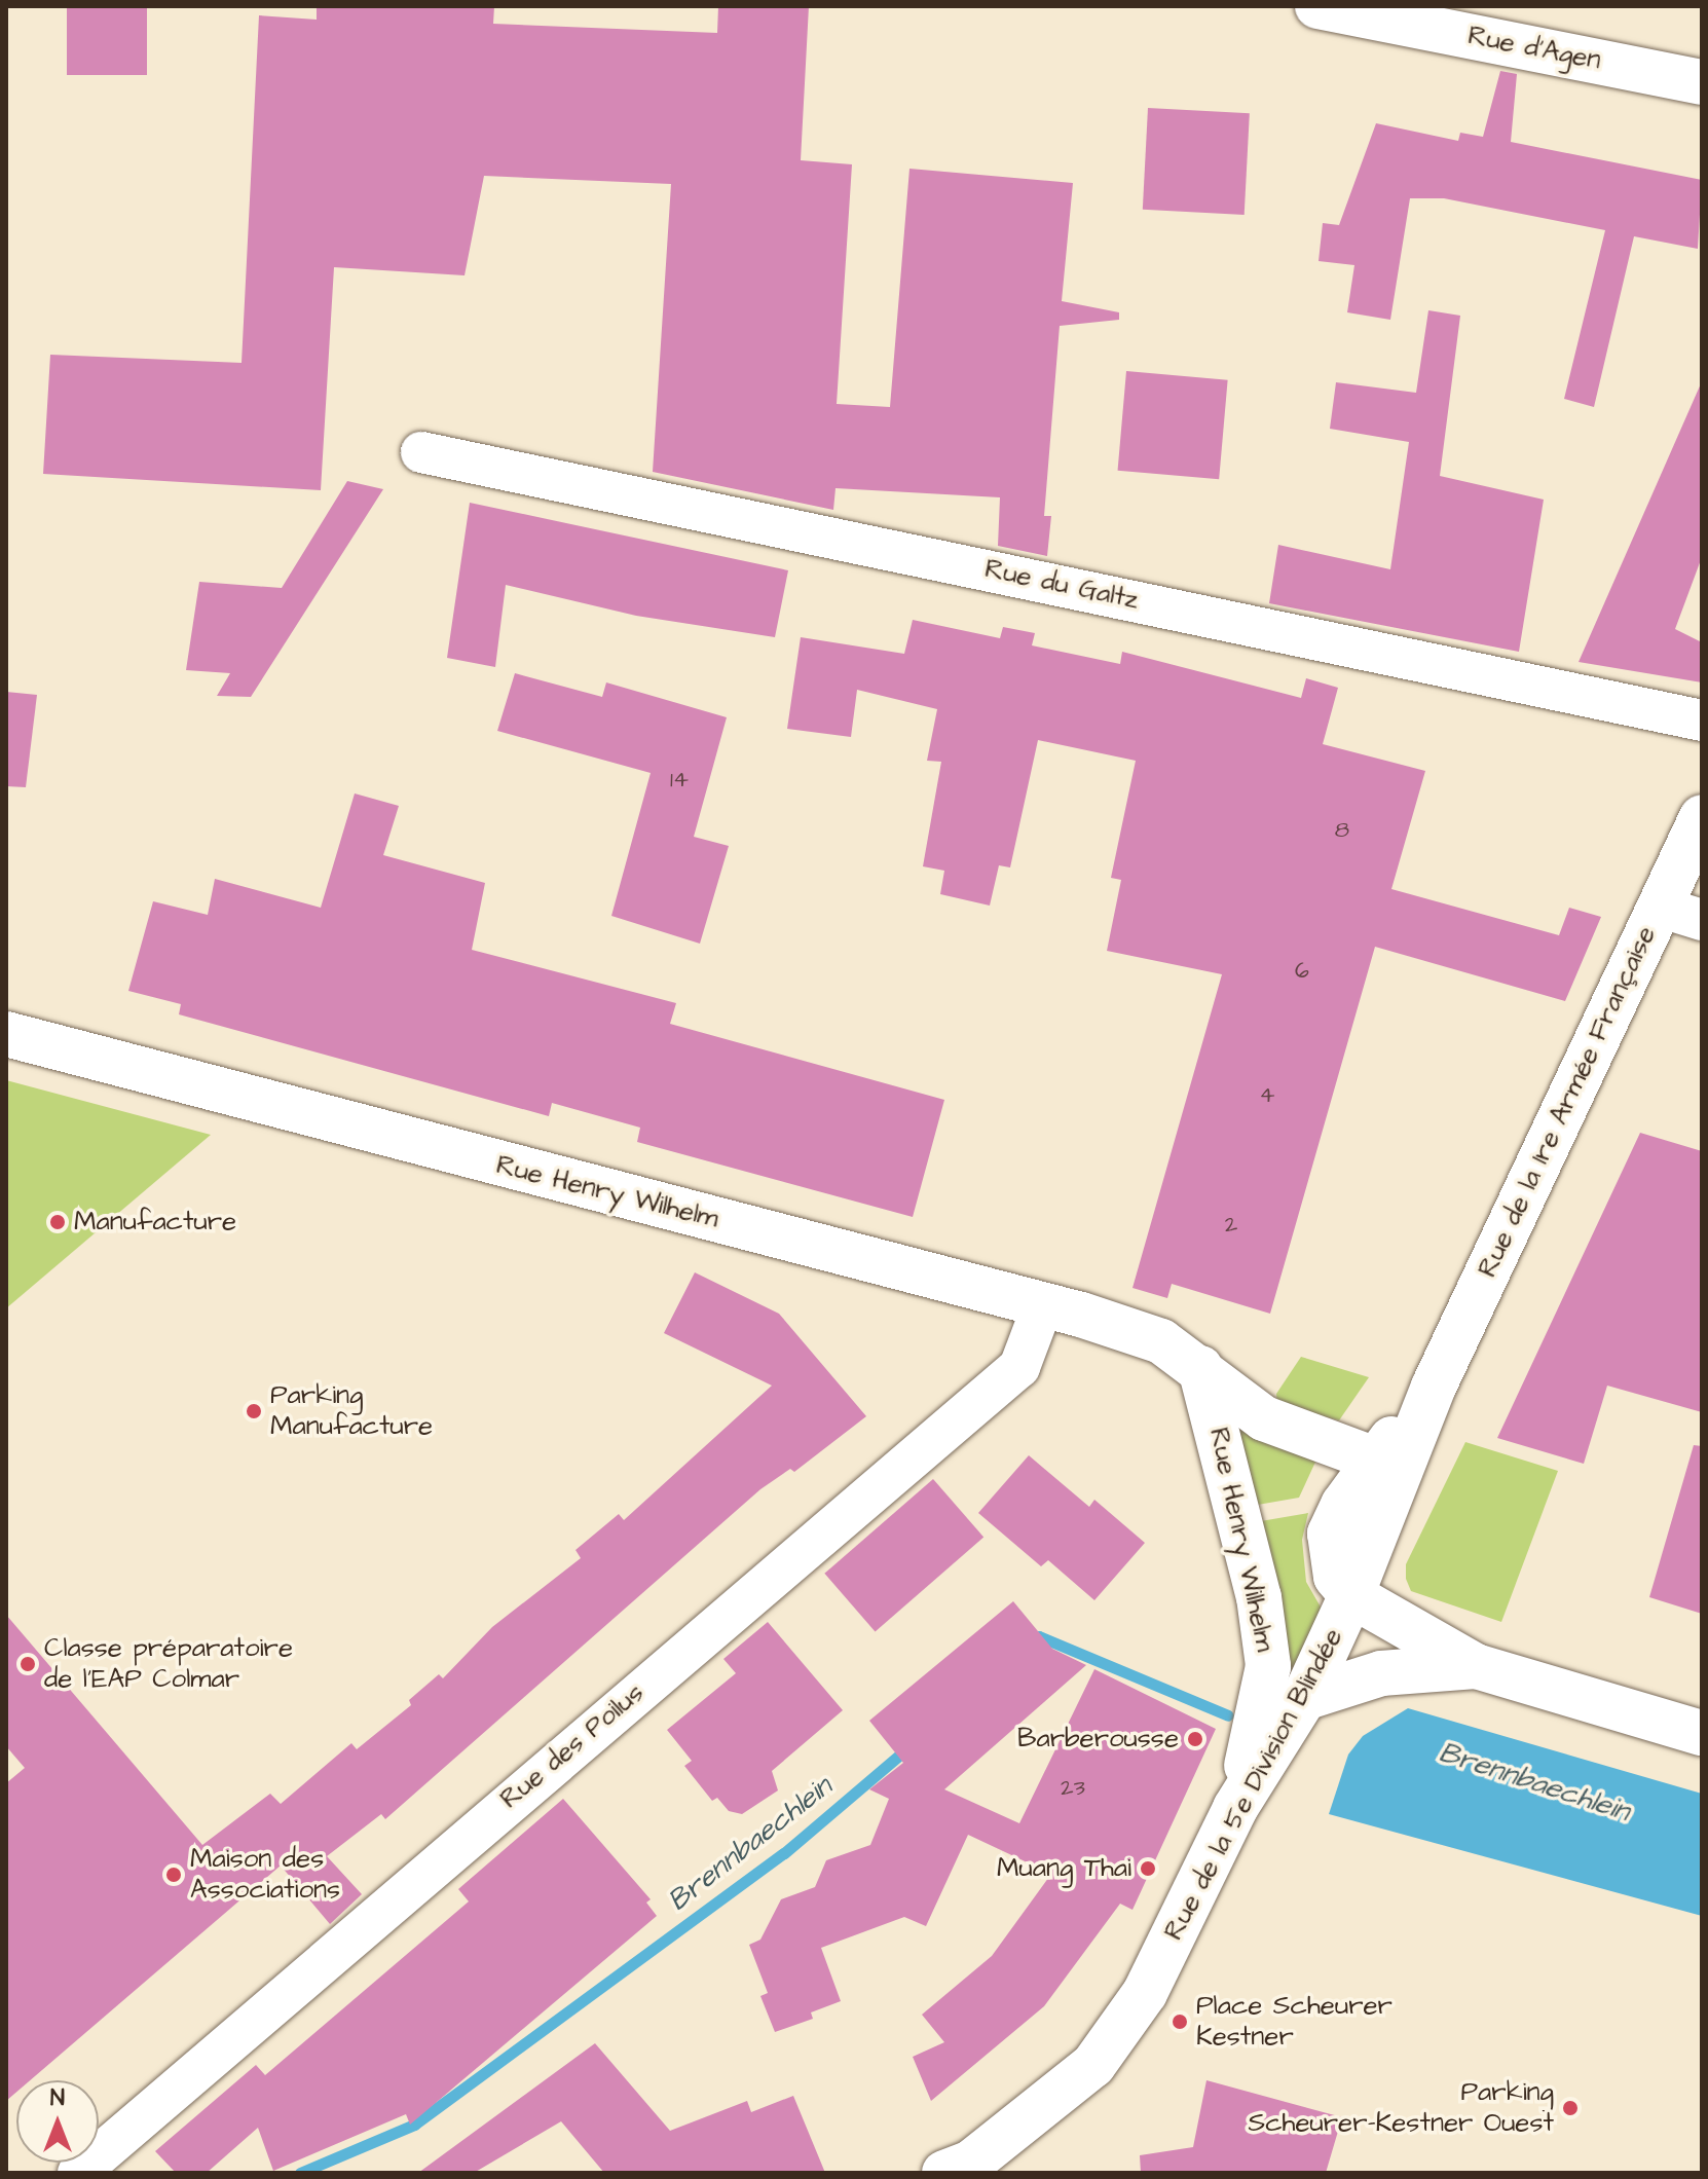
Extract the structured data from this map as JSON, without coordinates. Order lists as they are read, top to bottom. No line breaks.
{"streets":{"main road":["Rue d'Agen","Rue de la 1re Armée Française","Rue Henry Wilhelm","Rue de la 5e Division Blindée"],"street":["Rue du Galtz","Rue des Poilus"]},"crossings":[["Rue de la 1re Armée Française","Rue de la 5e Division Blindée"],["Rue Henry Wilhelm","Rue des Poilus"],["Rue Henry Wilhelm","Rue de la 5e Division Blindée"]],"water":["Brennbaechlein"],"places":["Manufacture","Parking Manufacture","Classe préparatoire de l'EAP Colmar","Barberousse","Muang Thai","Maison des Associations","Place Scheurer Kestner","Parking Scheurer-Kestner Ouest"],"house_numbers":["14","8","6","4","2","23"],"north":"top"}
